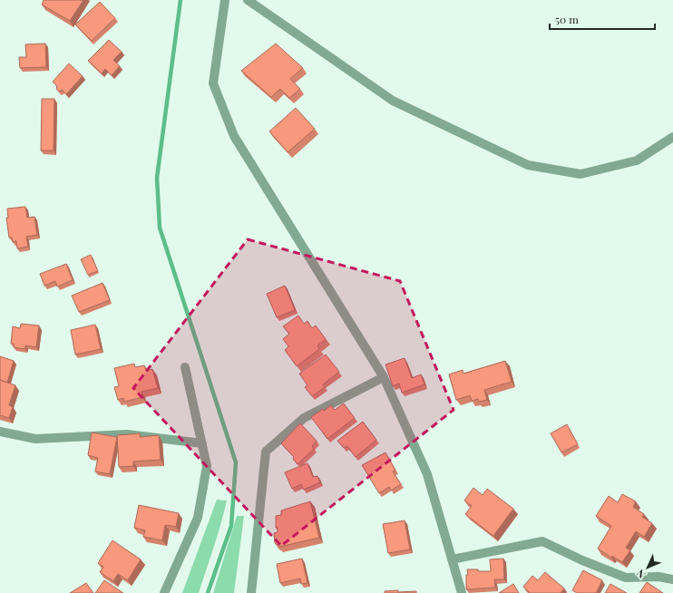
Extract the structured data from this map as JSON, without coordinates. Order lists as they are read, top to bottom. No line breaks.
{"scale_bar":"50 m","north":"bottom left"}
